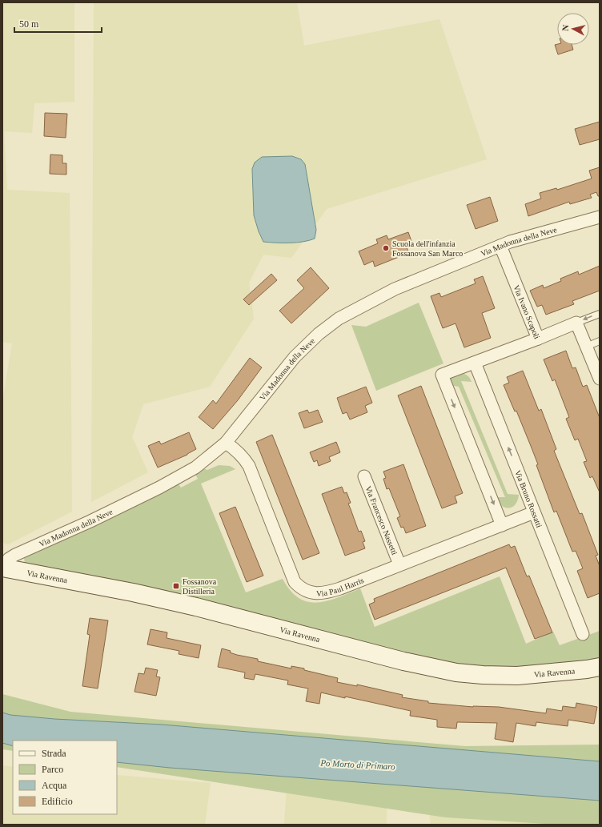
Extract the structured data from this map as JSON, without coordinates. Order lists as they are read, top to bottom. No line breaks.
{"streets":{"main road":["Via Ravenna"],"street":["Via Madonna della Neve","Via Ivano Scapoli","Via Bruno Rossatti","Via Francesco Nassetti","Via Paul Harris"]},"crossings":[["Via Madonna della Neve","Via Ivano Scapoli"],["Via Madonna della Neve","Via Ravenna"],["Via Madonna della Neve","Via Paul Harris"],["Via Bruno Rossatti","Via Paul Harris"],["Via Francesco Nassetti","Via Paul Harris"]],"one_way":["Via Bruno Rossatti"],"water":["Po Morto di Primaro"],"places":{"other":["Scuola dell'infanzia Fossanova San Marco"],"transit":["Fossanova Distilleria"]},"legend":["Strada","Parco","Acqua","Edificio"],"scale_bar":"50 m","north":"left"}
